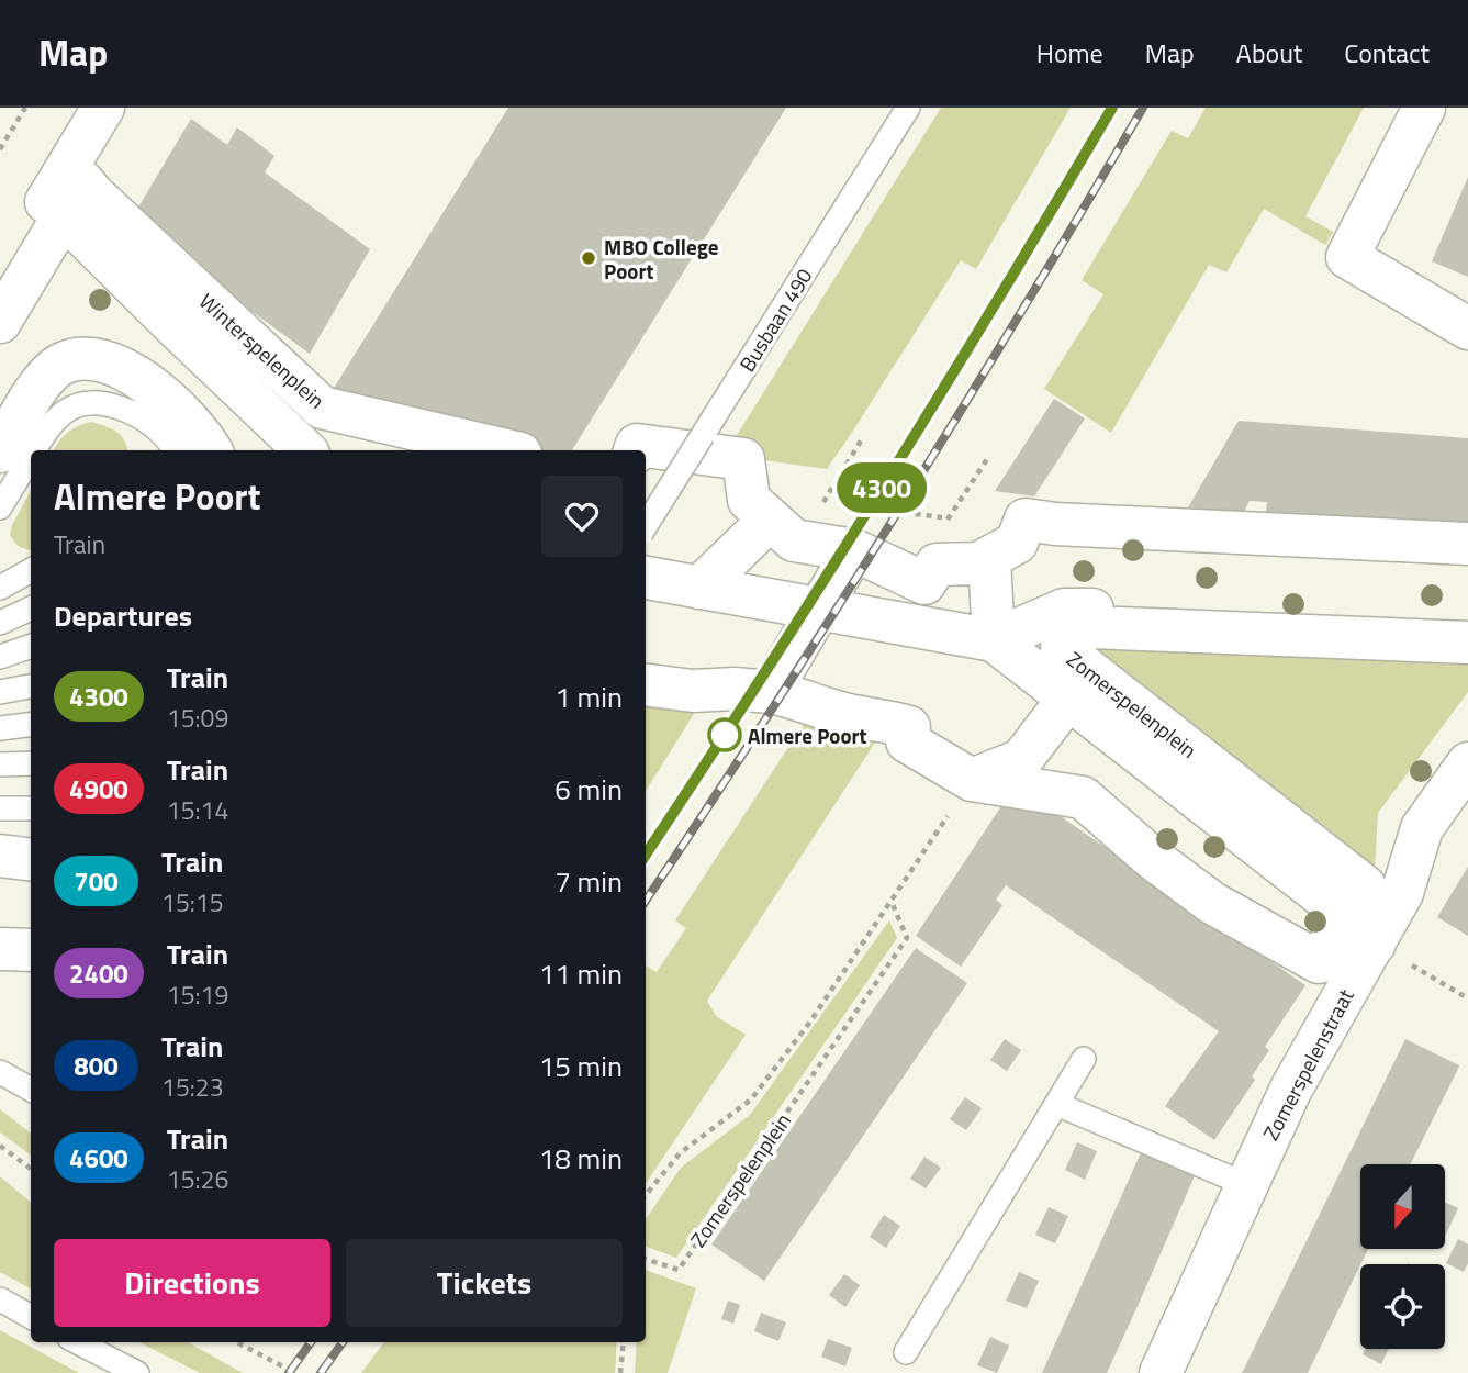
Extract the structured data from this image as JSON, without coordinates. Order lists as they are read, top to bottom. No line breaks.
{"streets":{"street":["Winterspelenplein","Zomerspelenplein","Zomerspelenstraat"],"lane":["Busbaan 490"]},"crossings":[["Zomerspelenplein","Zomerspelenstraat"]],"places":["MBO College Poort","Almere Poort"],"north":"bottom","page":{"header":"Map","nav":["Home","Map","About","Contact"],"on_map":"4300","heading":[["Almere Poort","Train"],"Departures"],"list":[{"mark":"4300","name":"Train","note":"15:09","value":"1 min"},{"mark":"4900","name":"Train","note":"15:14","value":"6 min"},{"mark":"700","name":"Train","note":"15:15","value":"7 min"},{"mark":"2400","name":"Train","note":"15:19","value":"11 min"},{"mark":"800","name":"Train","note":"15:23","value":"15 min"},{"mark":"4600","name":"Train","note":"15:26","value":"18 min"}],"buttons":["Directions","Tickets"]}}
